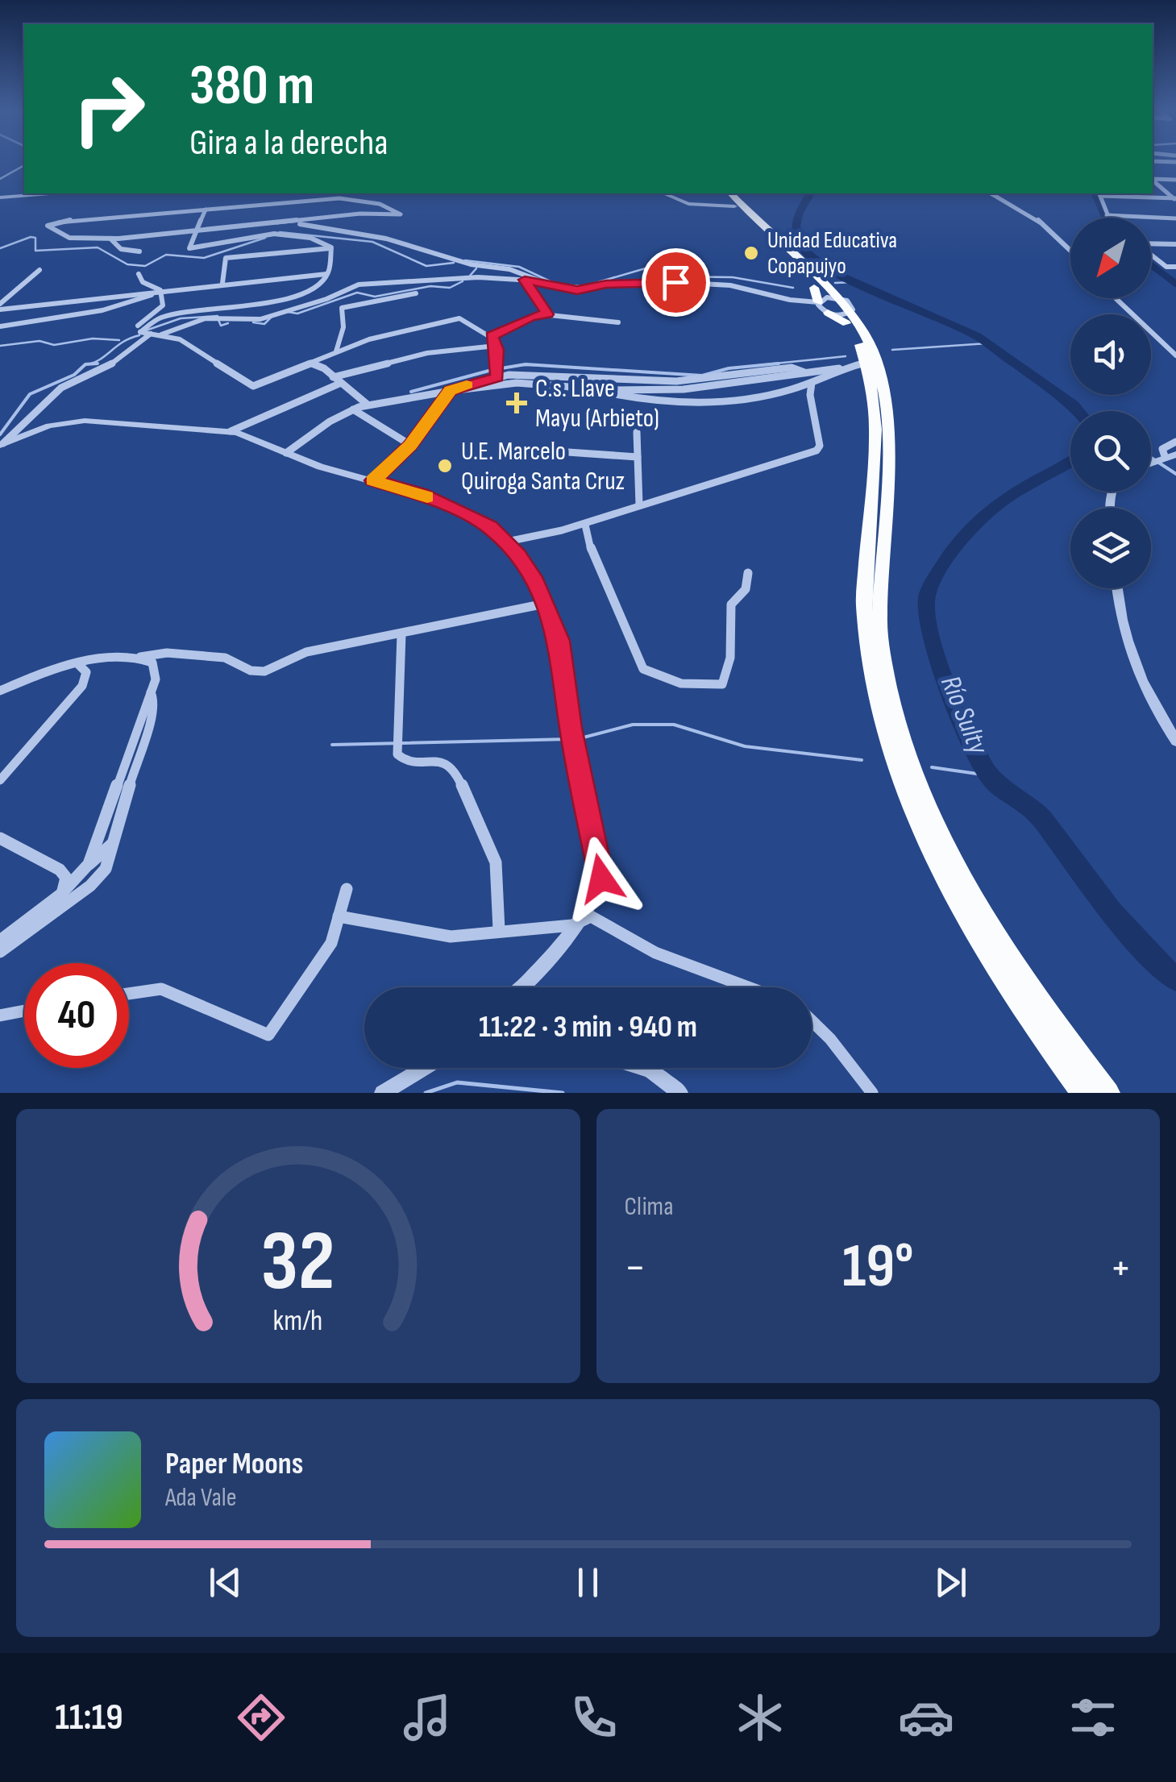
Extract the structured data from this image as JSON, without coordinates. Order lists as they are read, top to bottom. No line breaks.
{"water":["Río Sulty"],"places":{"other":["Unidad Educativa Copapujyo","U.E. Marcelo Quiroga Santa Cruz"],"health":["C.s. Llave Mayu (Arbieto)"]},"north":"bottom left","page":{"turn":["380 m","Gira a la derecha"],"limit":"40","trip":"11:22 · 3 min · 940 m","tile":"Clima","heat":["−","19°","+"],"song":["Paper Moons","Ada Vale"],"tabs":"11:19","gauge":["32","km/h"]}}
